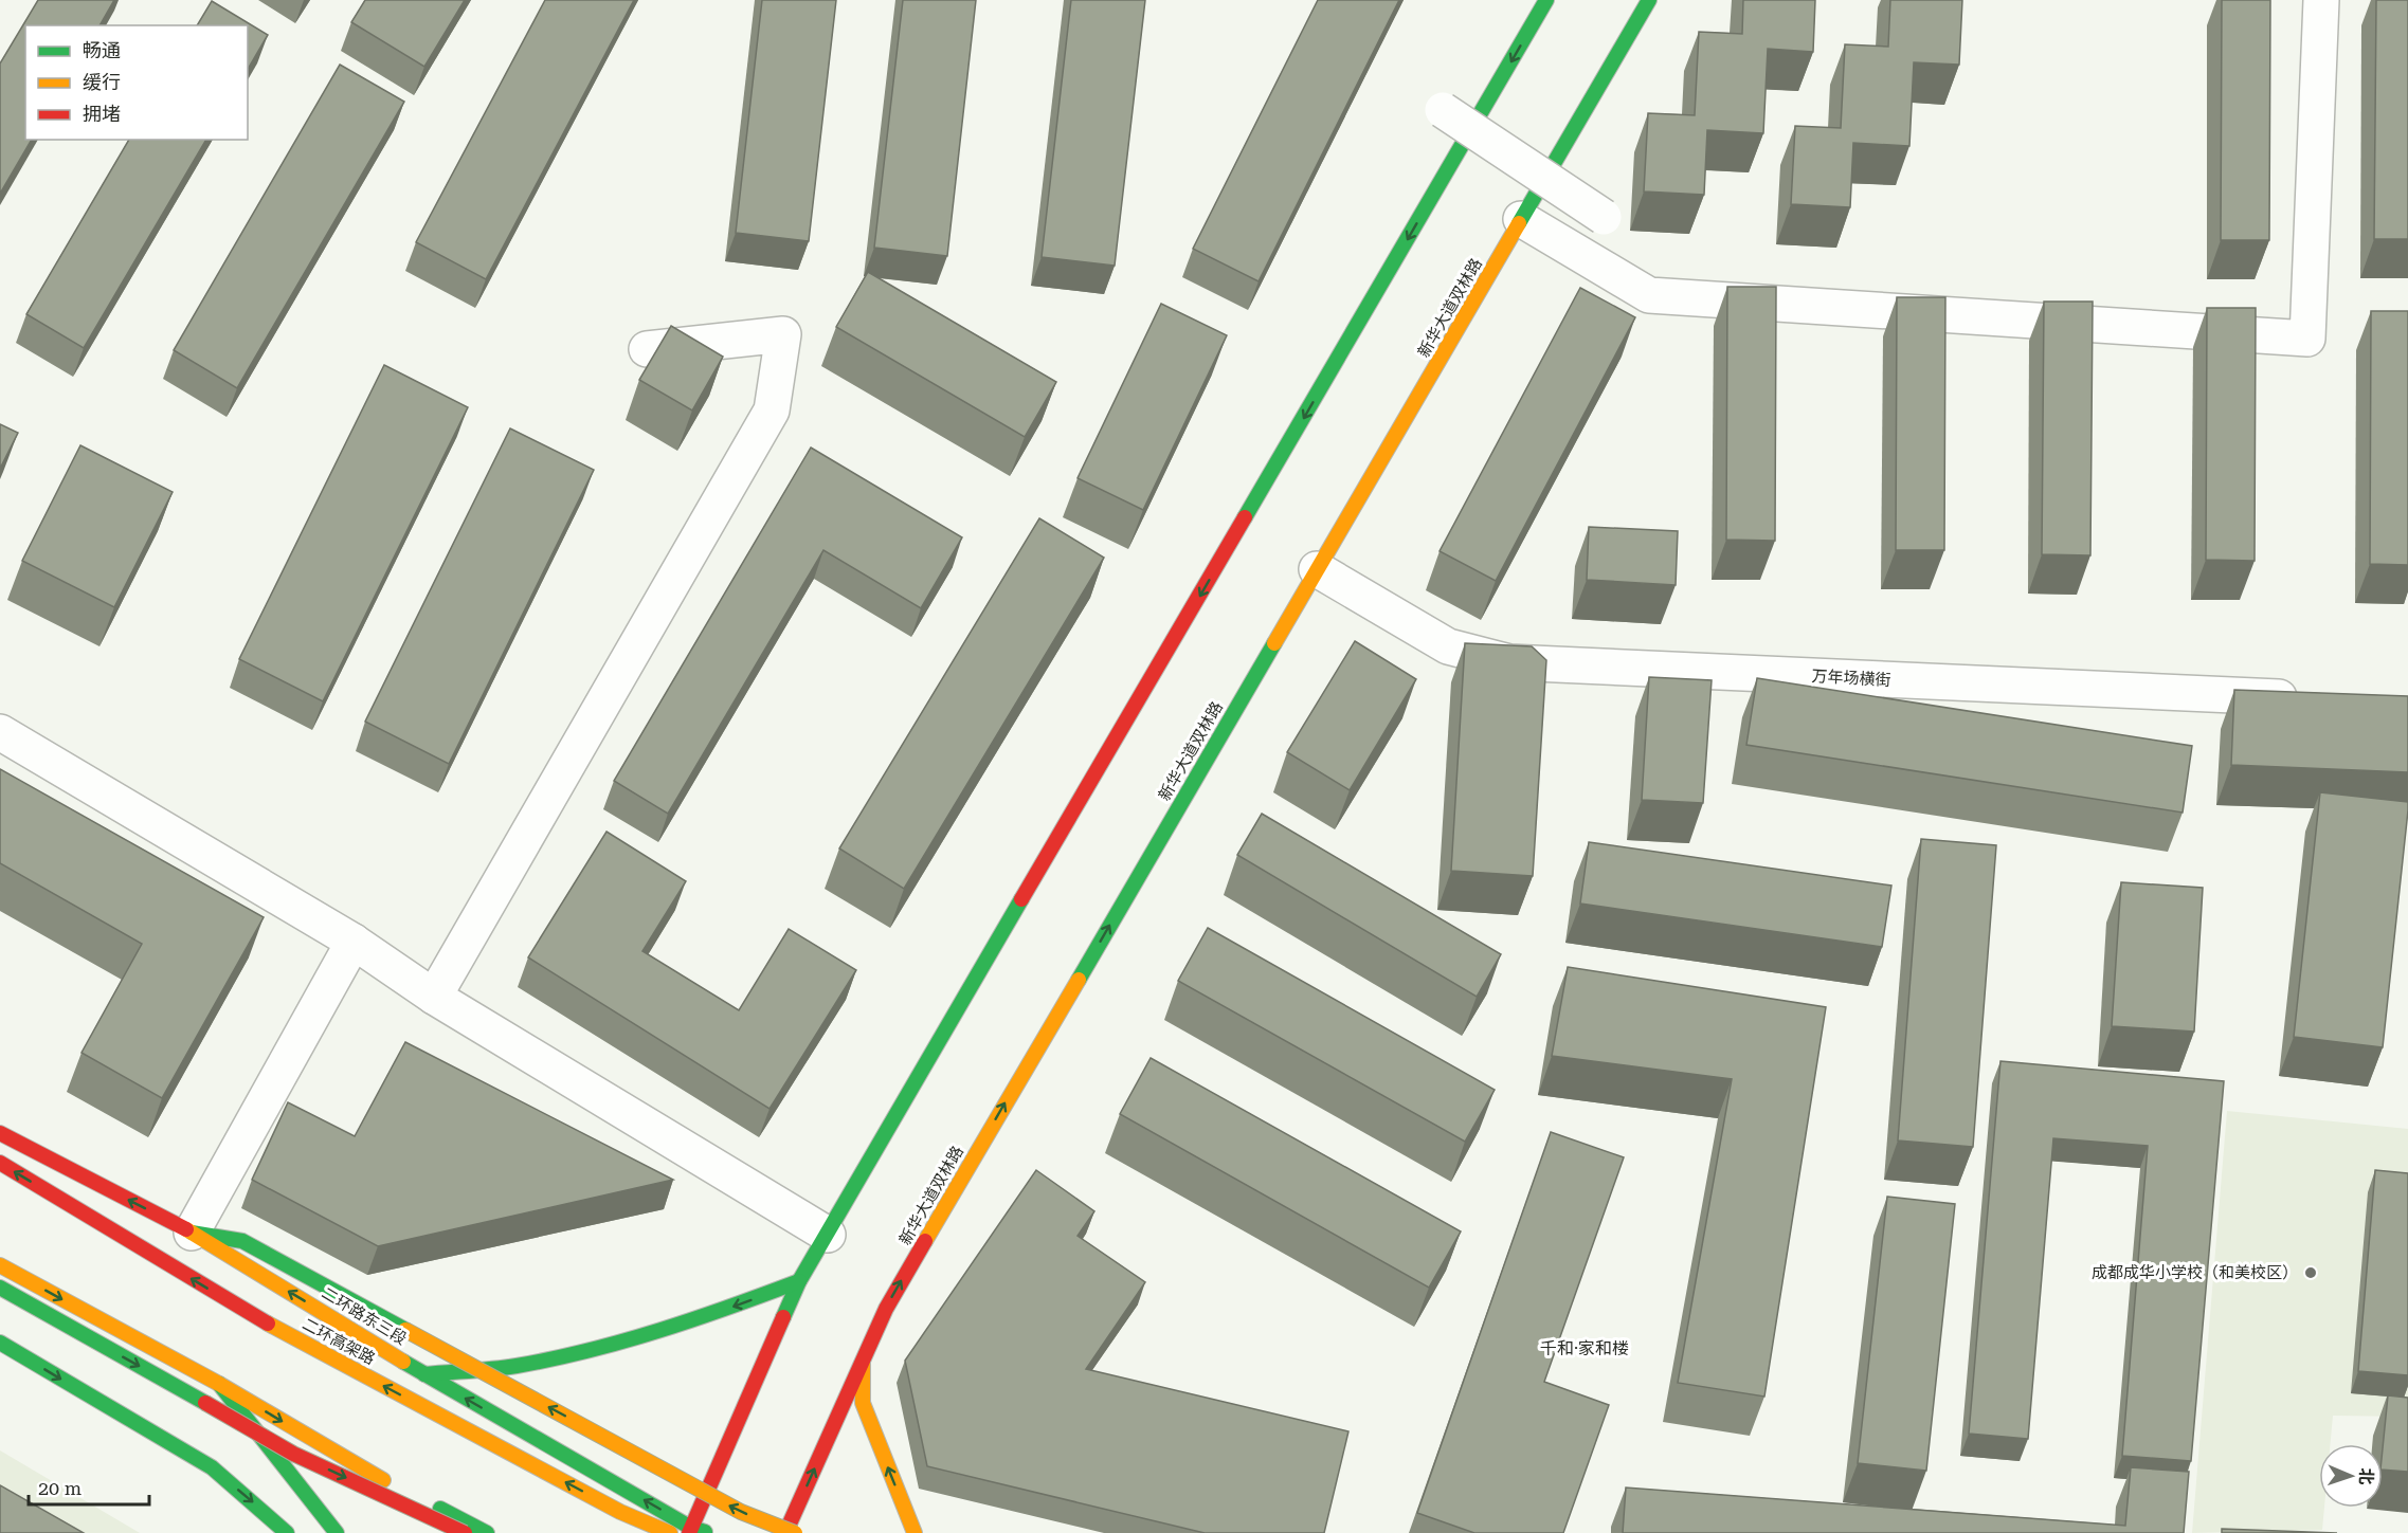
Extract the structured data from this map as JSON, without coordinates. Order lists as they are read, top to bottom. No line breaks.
{"streets":{"main road":["新华大道双林路","二环路东三段","二环高架路"],"street":["万年场横街"]},"crossings":[["新华大道双林路","万年场横街"]],"districts":["千和·家和楼"],"places":["成都成华小学校（和美校区）"],"legend":["畅通","缓行","拥堵"],"scale_bar":"20 m","north":"right"}
